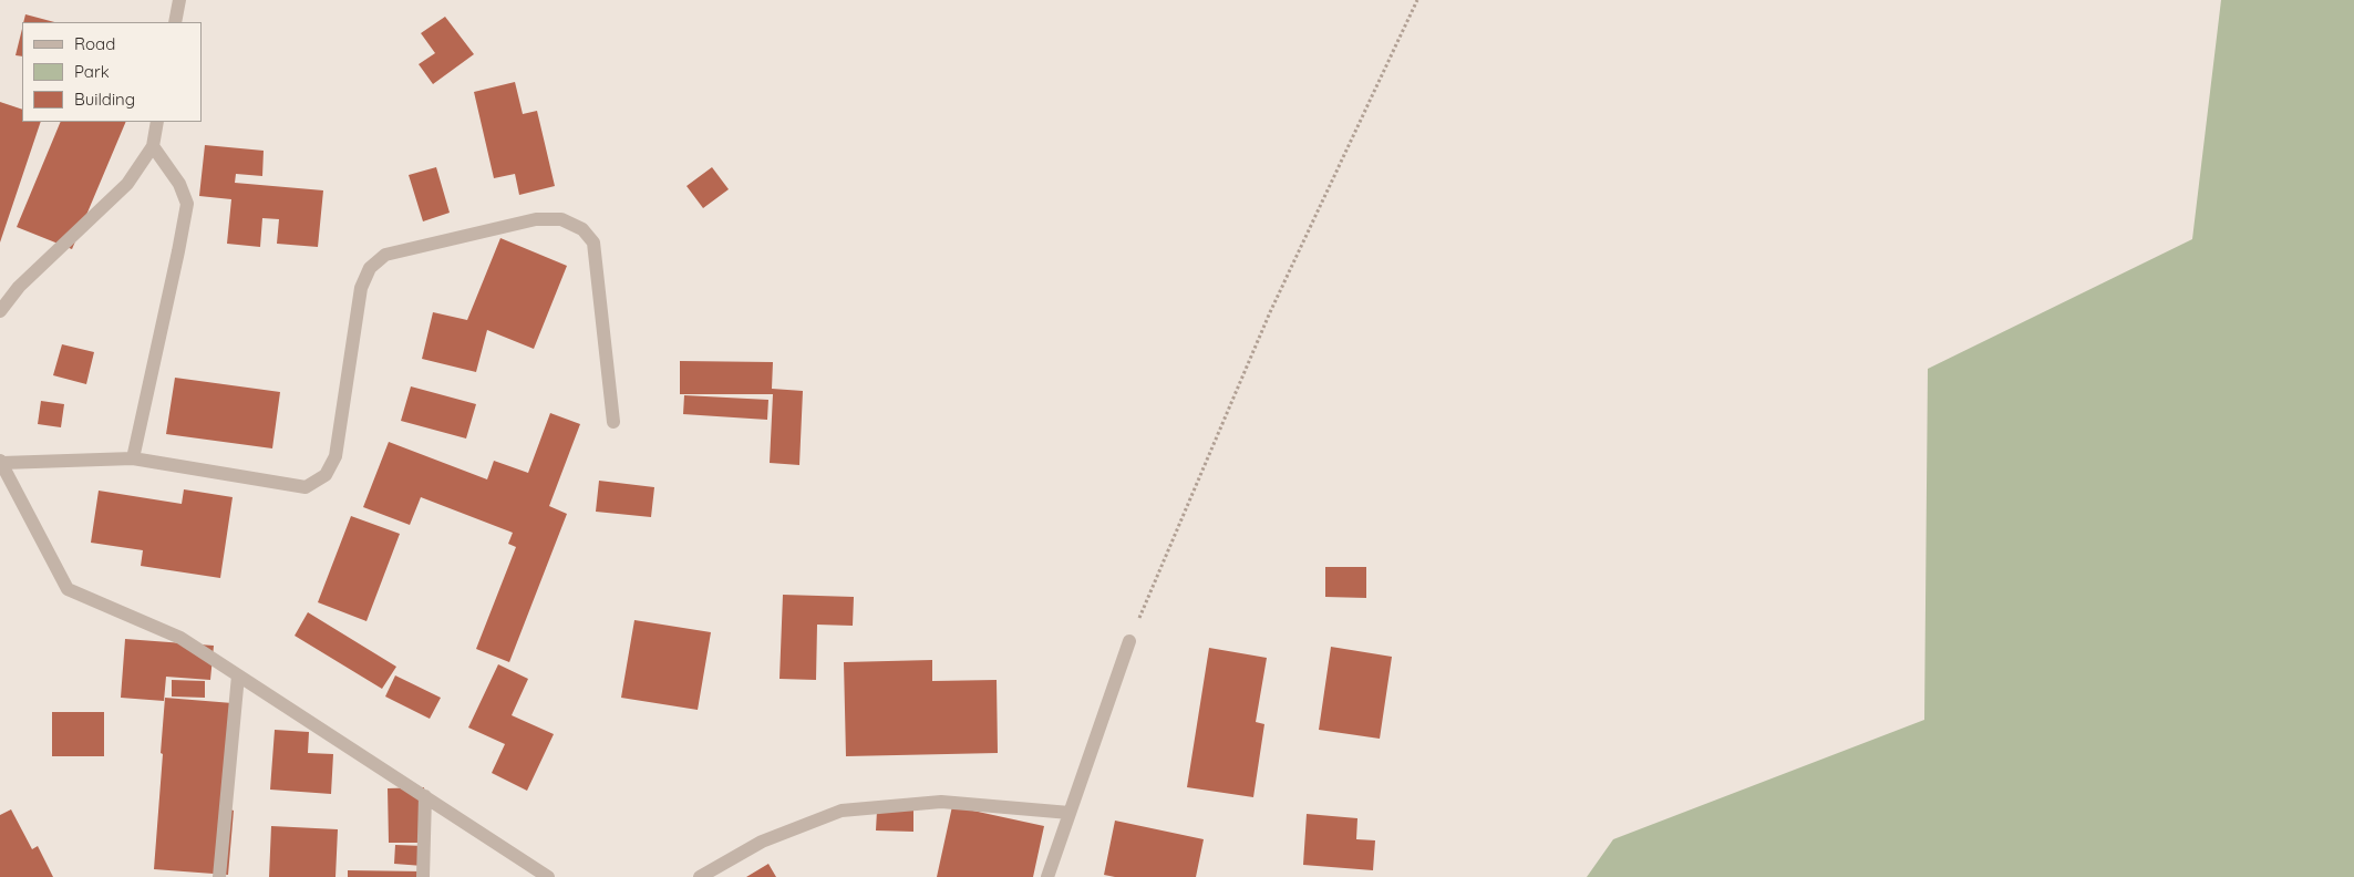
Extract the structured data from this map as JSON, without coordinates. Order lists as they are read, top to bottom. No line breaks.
{"legend":["Road","Park","Building"]}
